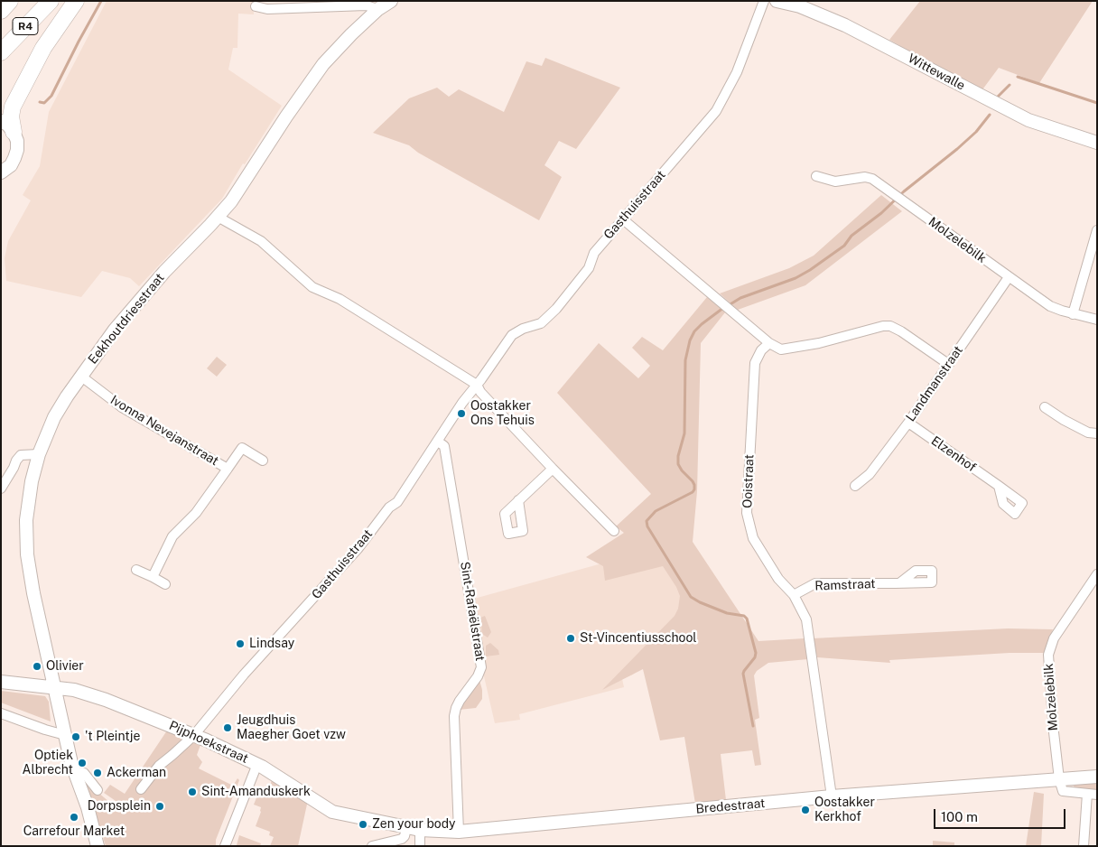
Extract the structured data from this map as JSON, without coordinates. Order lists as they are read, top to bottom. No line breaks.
{"streets":{"highway":["R4"],"street":["Wittewalle","Gasthuisstraat","Molzelebilk","Eekhoutdriesstraat","Landmanstraat","Ivonna Nevejanstraat","Elzenhof","Ooistraat","Ramstraat","Sint-Rafaëlstraat","Pijphoekstraat","Bredestraat"]},"crossings":[["Gasthuisstraat","Sint-Rafaëlstraat"],["Gasthuisstraat","Pijphoekstraat"],["Molzelebilk","Landmanstraat"],["Molzelebilk","Bredestraat"],["Eekhoutdriesstraat","Ivonna Nevejanstraat"],["Eekhoutdriesstraat","Pijphoekstraat"],["Landmanstraat","Elzenhof"],["Ooistraat","Ramstraat"],["Ooistraat","Bredestraat"],["Sint-Rafaëlstraat","Bredestraat"],["Pijphoekstraat","Bredestraat"]],"places":["Oostakker Ons Tehuis","St-Vincentiusschool","Lindsay","Olivier","Jeugdhuis Maegher Goet vzw","'t Pleintje","Optiek Albrecht","Ackerman","Sint-Amanduskerk","Dorpsplein","Oostakker Kerkhof","Carrefour Market","Zen your body"],"scale_bar":"100 m"}
